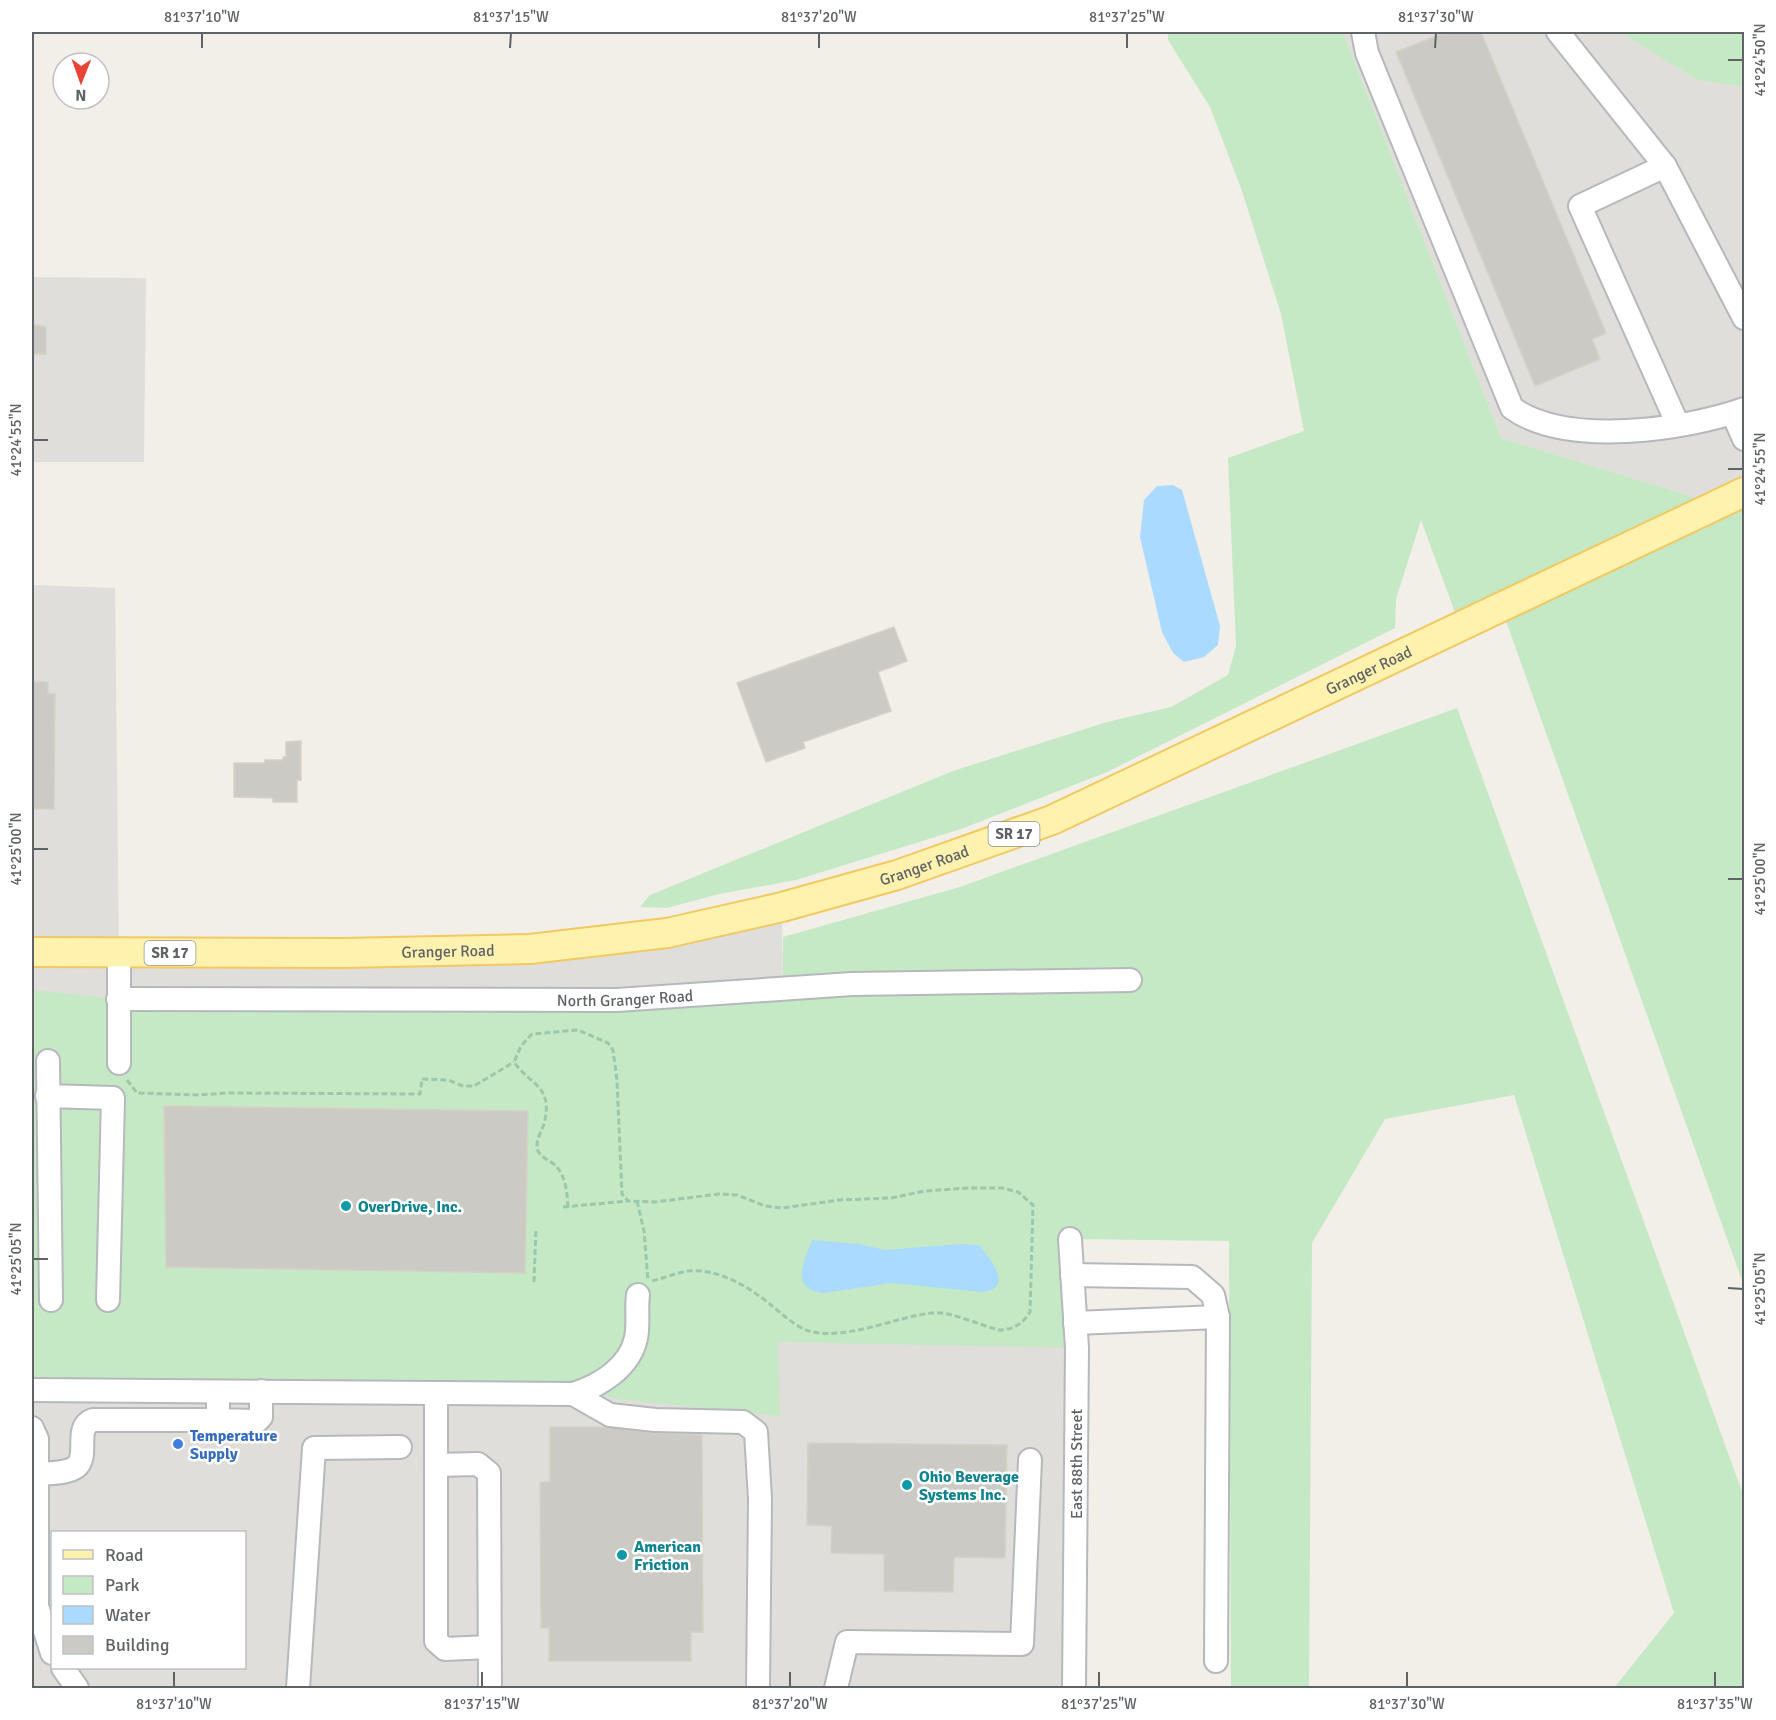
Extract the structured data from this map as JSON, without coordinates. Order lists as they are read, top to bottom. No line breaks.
{"streets":{"main road":["Granger Road","SR 17"],"street":["North Granger Road","East 88th Street"]},"places":["OverDrive, Inc.","Temperature Supply","Ohio Beverage Systems Inc.","American Friction"],"legend":["Road","Park","Water","Building"],"north":"bottom","coordinates":["81°37'10\"W","81°37'15\"W","81°37'20\"W","81°37'25\"W","81°37'30\"W","41°24'50\"N","41°24'55\"N","41°25'00\"N","41°25'05\"N","81°37'35\"W"]}
